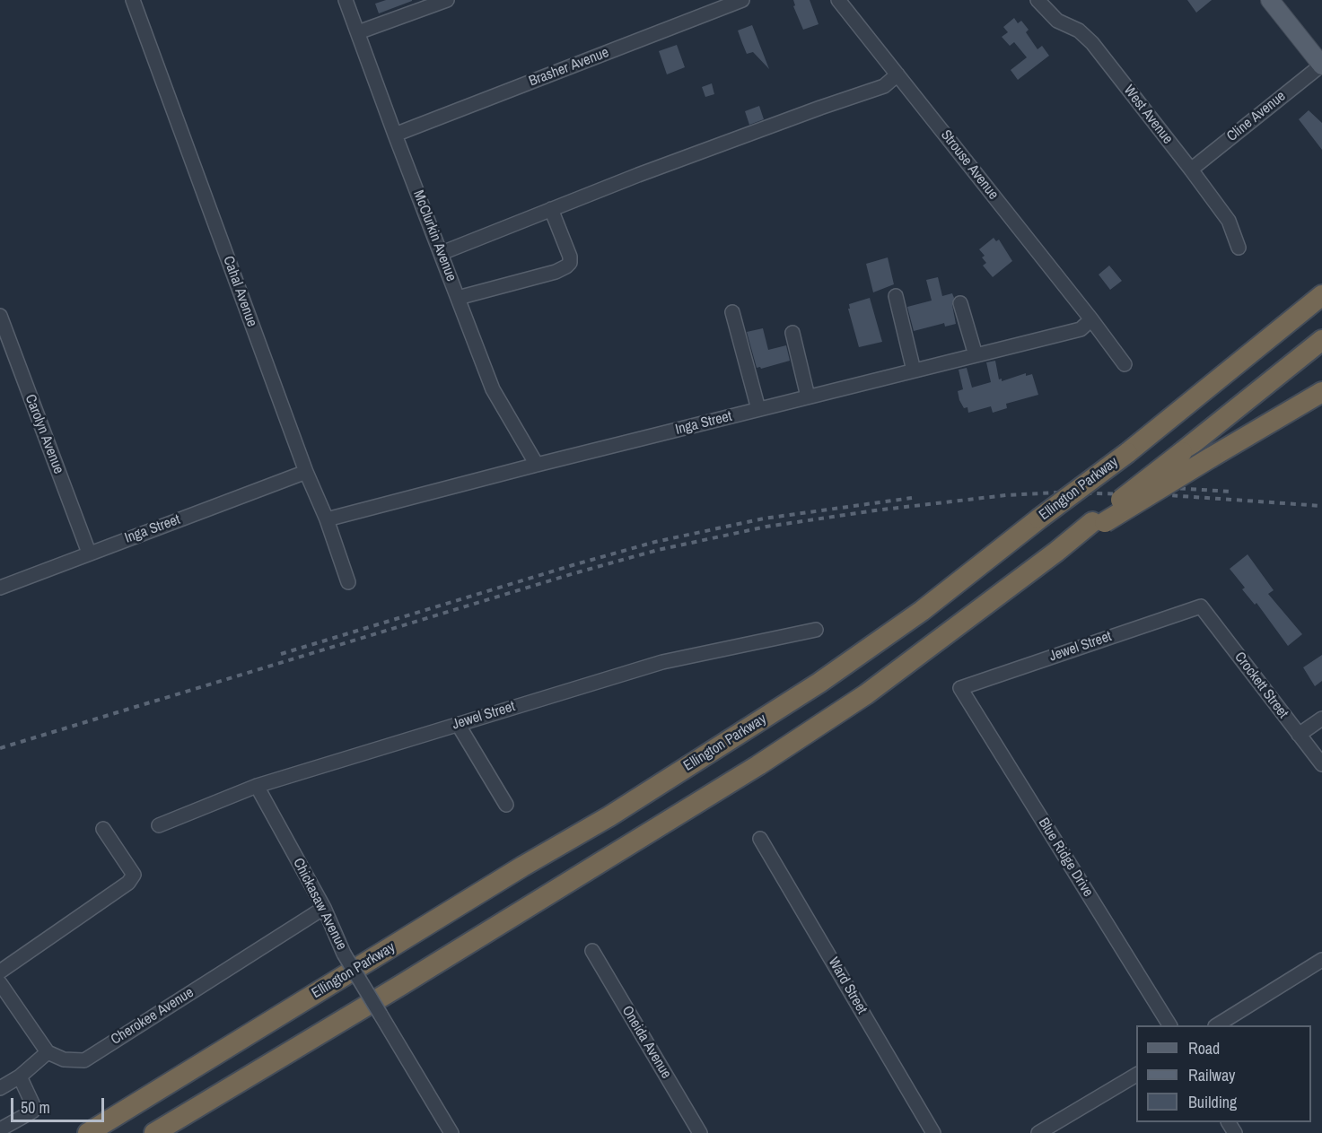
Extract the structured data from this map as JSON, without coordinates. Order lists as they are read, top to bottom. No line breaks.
{"streets":{"highway":["Ellington Parkway"],"street":["Brasher Avenue","West Avenue","Cline Avenue","Strouse Avenue","McClurkin Avenue","Cahal Avenue","Inga Street","Carolyn Avenue","Jewel Street","Crockett Street","Blue Ridge Drive","Chickasaw Avenue","Ward Street","Cherokee Avenue","Oneida Avenue"]},"crossings":[["Brasher Avenue","McClurkin Avenue"],["West Avenue","Cline Avenue"],["Strouse Avenue","Inga Street"],["McClurkin Avenue","Inga Street"],["Cahal Avenue","Inga Street"],["Inga Street","Carolyn Avenue"],["Jewel Street","Crockett Street"],["Jewel Street","Blue Ridge Drive"],["Jewel Street","Chickasaw Avenue"],["Chickasaw Avenue","Cherokee Avenue"]],"legend":["Road","Railway","Building"],"scale_bar":"50 m"}
